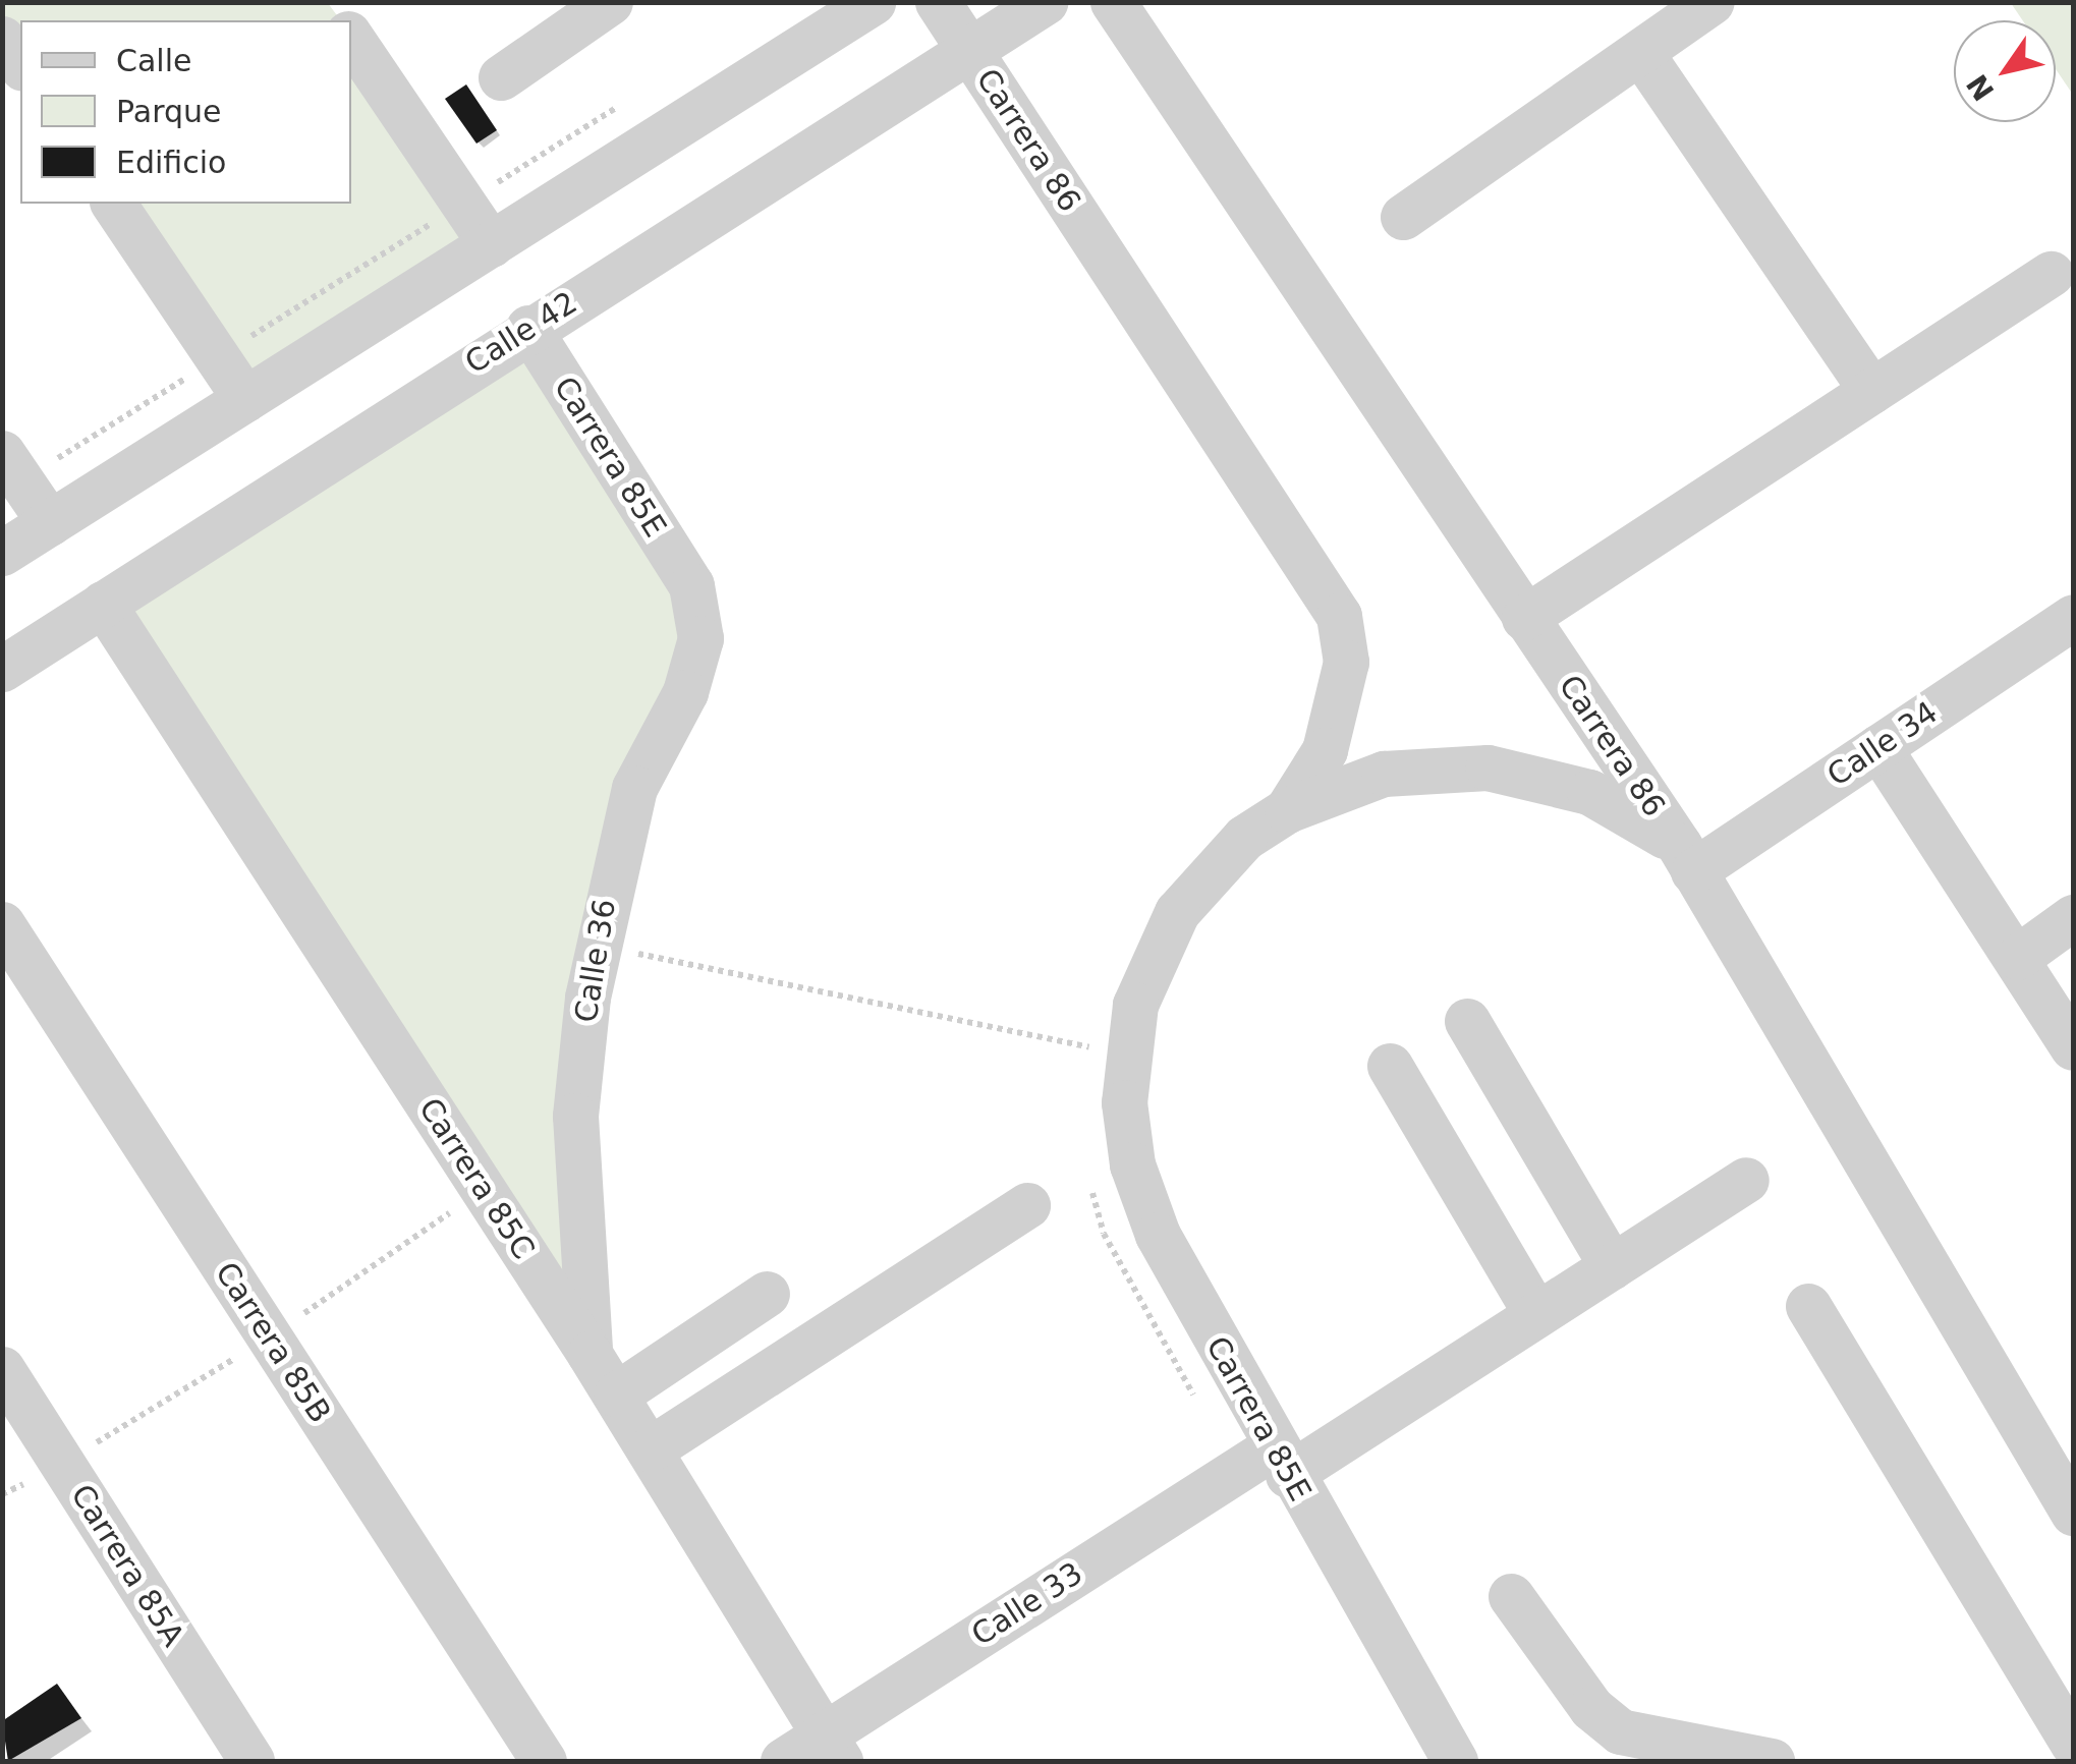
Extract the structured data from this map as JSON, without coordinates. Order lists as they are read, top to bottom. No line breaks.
{"streets":{"street":["Carrera 86","Calle 42","Carrera 85E","Calle 34","Calle 36","Carrera 85C","Carrera 85B","Carrera 85A","Calle 33"]},"crossings":[["Carrera 86","Calle 42"],["Carrera 86","Carrera 85E"],["Carrera 86","Calle 34"],["Calle 42","Carrera 85E"],["Calle 42","Carrera 85C"],["Carrera 85E","Calle 36"],["Carrera 85E","Calle 33"],["Calle 36","Carrera 85C"],["Carrera 85C","Calle 33"]],"legend":["Calle","Parque","Edificio"],"north":"bottom left"}
